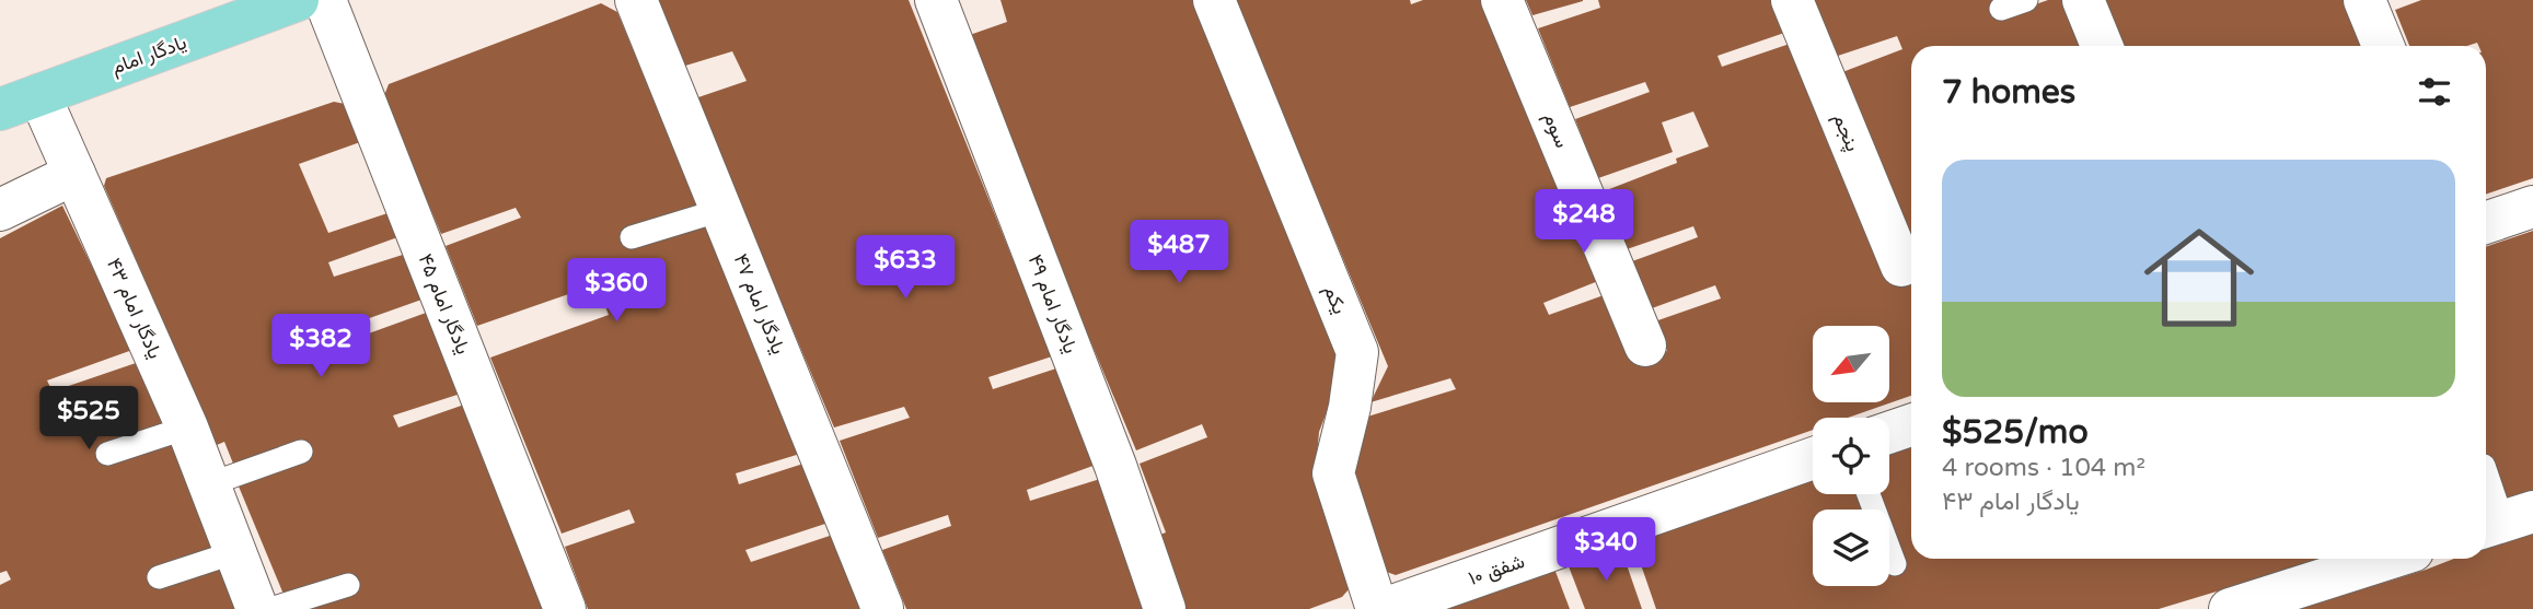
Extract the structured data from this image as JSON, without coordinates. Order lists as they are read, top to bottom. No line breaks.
{"streets":{"main road":["یادگار امام"],"street":["سوم","پنجم","یکم","یادگار امام ۴۵","یادگار امام ۴۷","یادگار امام ۴۹","یادگار امام ۴۳","شفق ۱۰"]},"crossings":[["یادگار امام","یادگار امام ۴۳"]],"north":"bottom left","page":{"heading":"7 homes","list":[{"name":"$525/mo","note":"4 rooms · 104 m² · یادگار امام ۴۳"}],"price":["$248","$487","$633","$360","$382","$525","$340"]}}
